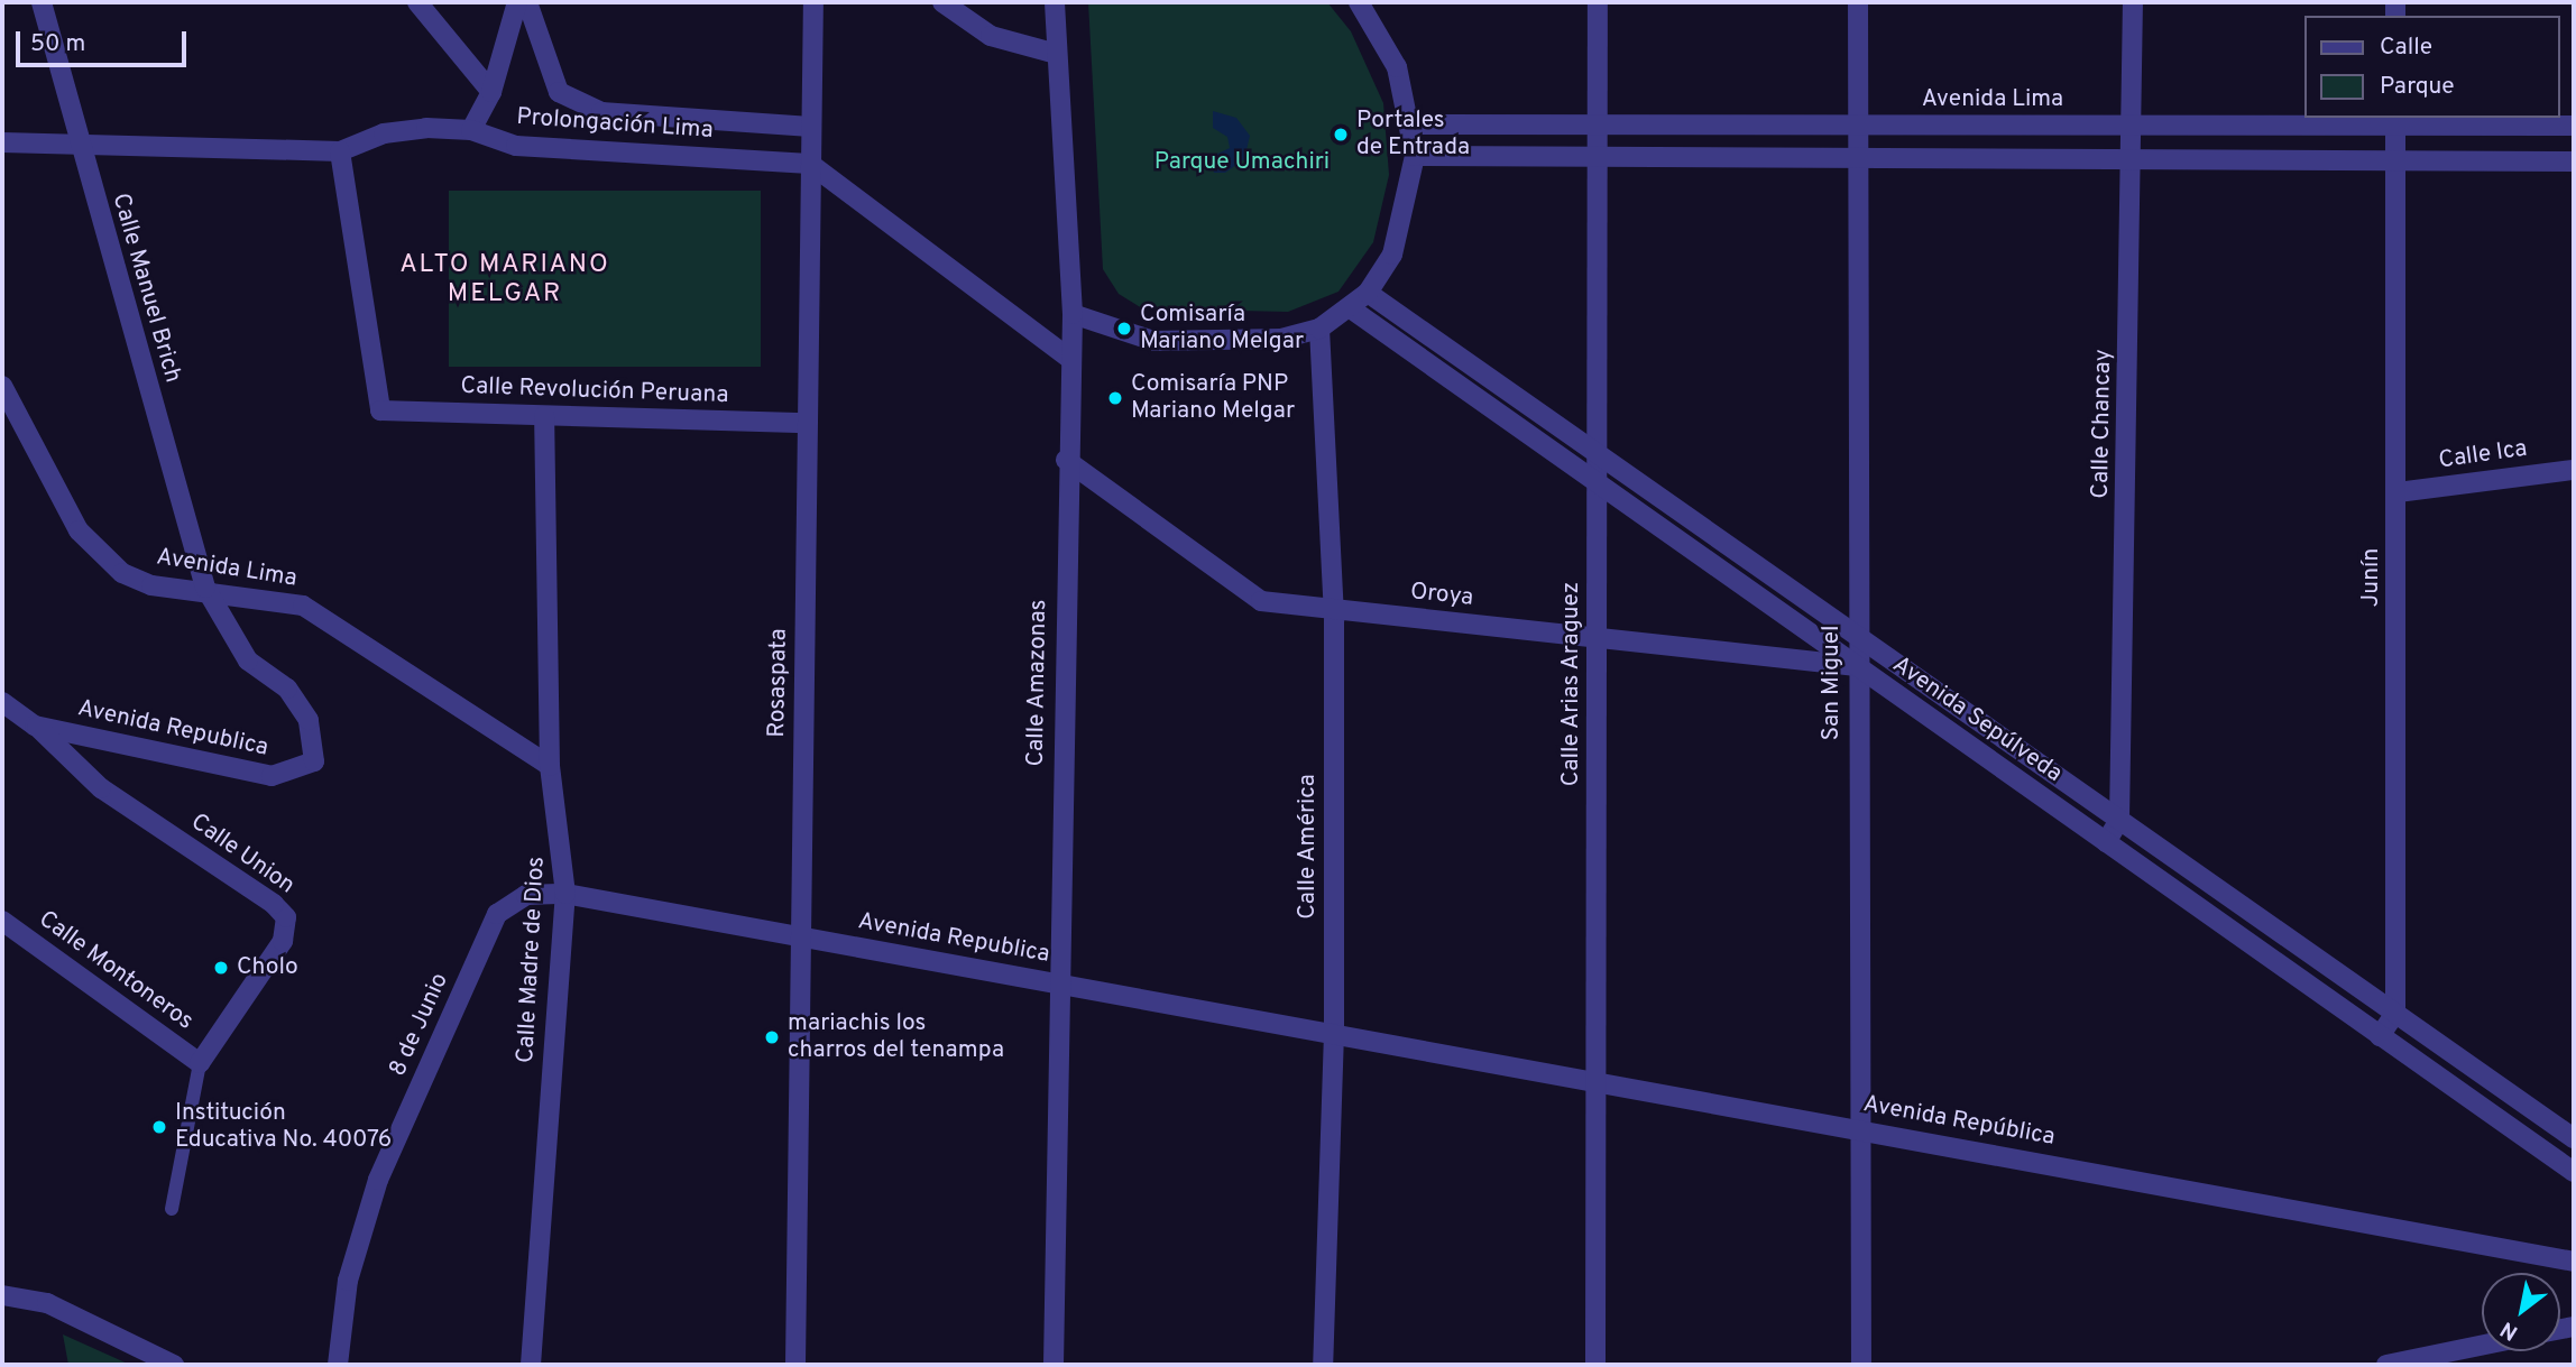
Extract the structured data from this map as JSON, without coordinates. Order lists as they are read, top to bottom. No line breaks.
{"streets":{"street":["Avenida Lima","Prolongación Lima","Calle Manuel Brich","Calle Revolución Peruana","Calle Chancay","Calle Ica","Junín","Oroya","Rosaspata","Calle Amazonas","San Miguel","Calle Arias Araguez","Avenida Sepúlveda","Avenida Republica","Calle América","Calle Union","Calle Madre de Dios","Calle Montoneros","8 de Junio","Avenida República"]},"crossings":[["Avenida Lima","Calle Manuel Brich"],["Avenida Lima","Calle Chancay"],["Avenida Lima","Junín"],["Avenida Lima","San Miguel"],["Avenida Lima","Calle Arias Araguez"],["Avenida Lima","Avenida Republica"],["Avenida Lima","Calle Madre de Dios"],["Prolongación Lima","Calle Manuel Brich"],["Prolongación Lima","Calle Revolución Peruana"],["Prolongación Lima","Rosaspata"],["Calle Manuel Brich","Avenida Republica"],["Calle Revolución Peruana","Rosaspata"],["Calle Revolución Peruana","Calle Madre de Dios"],["Calle Chancay","Avenida Sepúlveda"],["Calle Ica","Junín"],["Junín","Avenida Sepúlveda"],["Oroya","Calle Amazonas"],["Oroya","San Miguel"],["Oroya","Calle Arias Araguez"],["Oroya","Avenida Sepúlveda"],["Oroya","Calle América"],["Rosaspata","Avenida Republica"],["Calle Amazonas","Avenida Republica"],["San Miguel","Avenida Sepúlveda"],["San Miguel","Avenida República"],["Calle Arias Araguez","Avenida Sepúlveda"],["Calle Arias Araguez","Avenida República"],["Avenida Republica","Calle América"],["Avenida Republica","Calle Union"],["Avenida Republica","Calle Madre de Dios"],["Avenida Republica","8 de Junio"],["Avenida Republica","Avenida República"],["Calle América","Avenida República"],["Calle Union","Calle Montoneros"],["Calle Madre de Dios","8 de Junio"]],"districts":["ALTO MARIANO MELGAR"],"parks":["Parque Umachiri"],"places":["Portales de Entrada","Comisaría Mariano Melgar","Comisaría PNP Mariano Melgar","Cholo","mariachis los charros del tenampa","Institución Educativa No. 40076"],"legend":["Calle","Parque"],"scale_bar":"50 m","north":"bottom left"}
